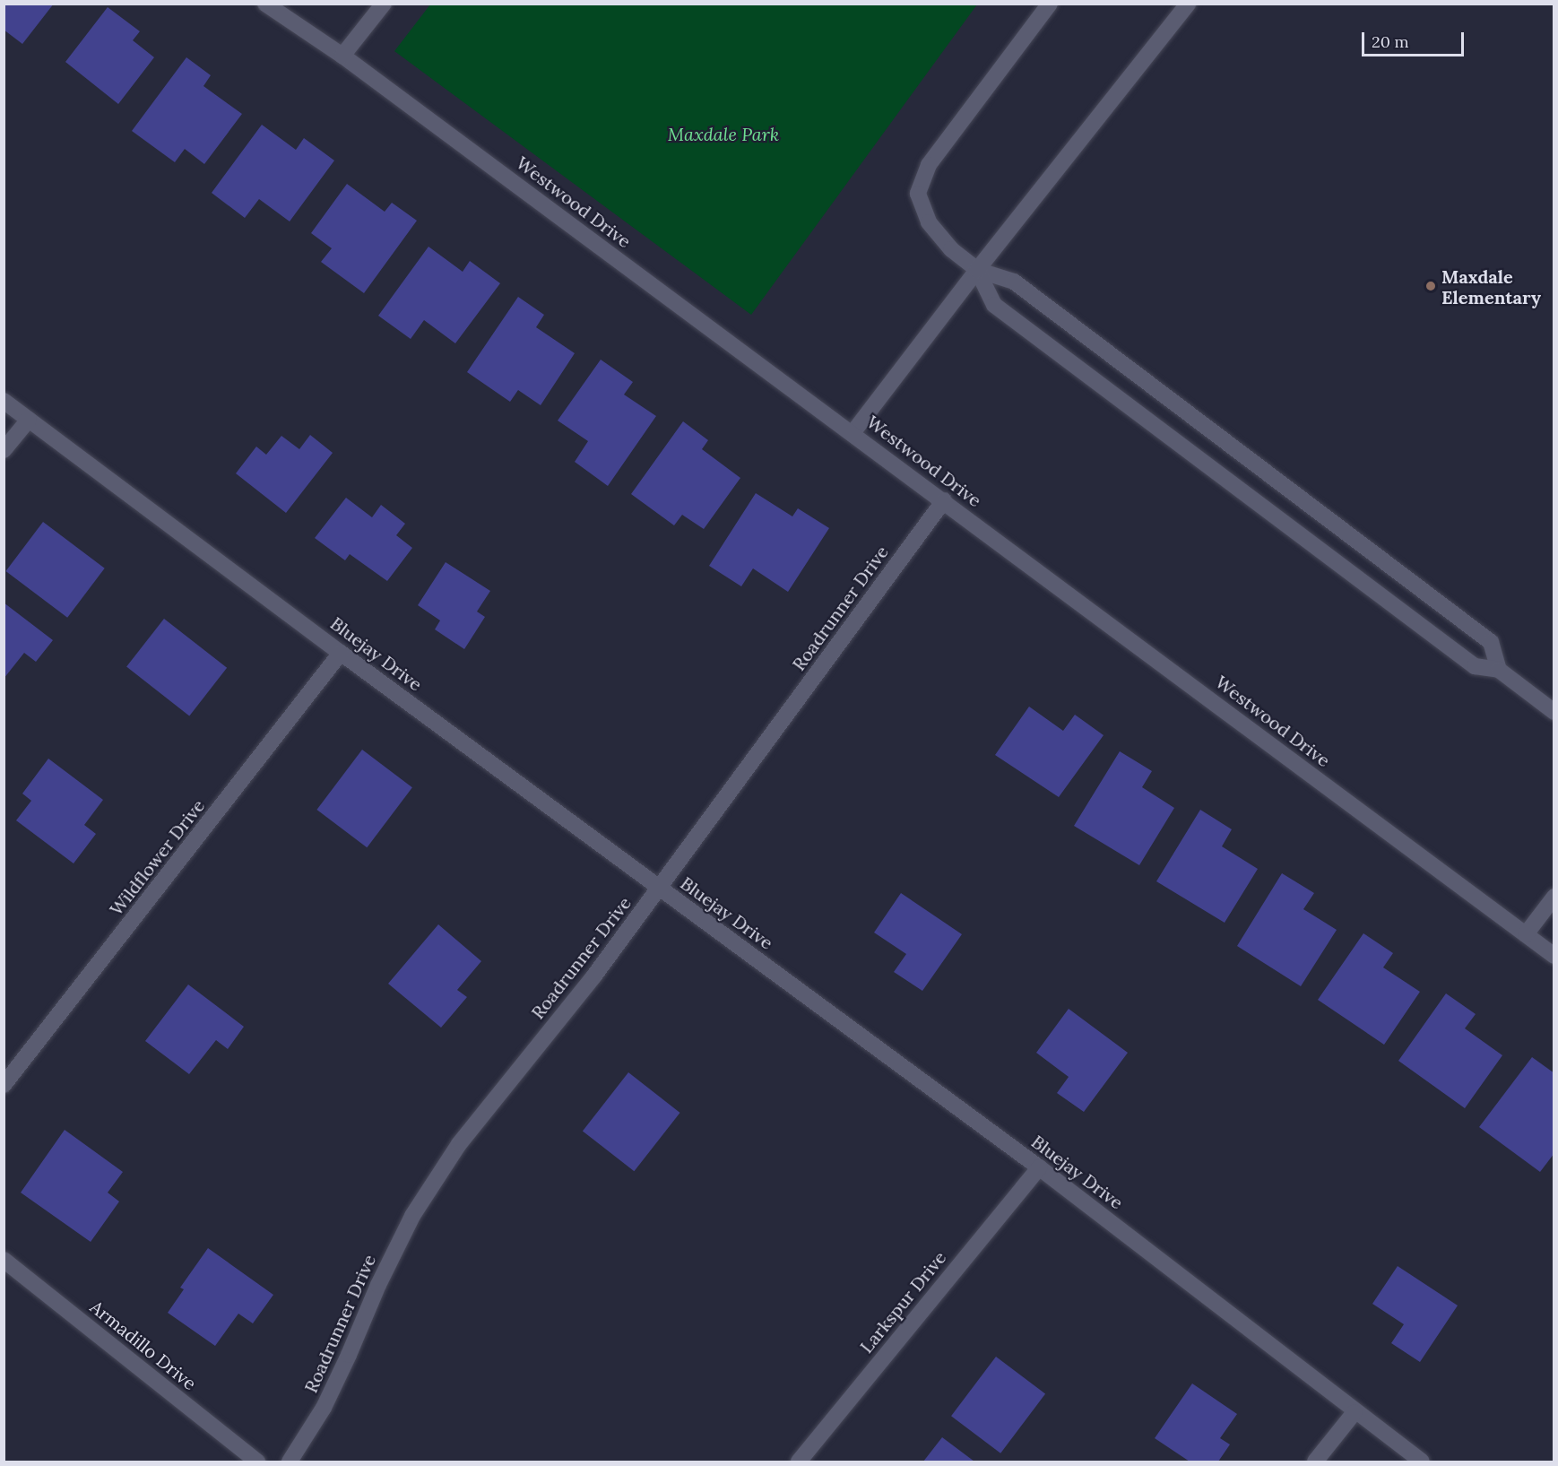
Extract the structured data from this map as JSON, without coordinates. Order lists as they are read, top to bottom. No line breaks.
{"streets":{"street":["Westwood Drive","Roadrunner Drive","Bluejay Drive","Wildflower Drive","Larkspur Drive","Armadillo Drive"]},"crossings":[["Westwood Drive","Roadrunner Drive"],["Roadrunner Drive","Bluejay Drive"],["Bluejay Drive","Wildflower Drive"],["Bluejay Drive","Larkspur Drive"]],"parks":["Maxdale Park"],"places":["Maxdale Elementary"],"scale_bar":"20 m"}
